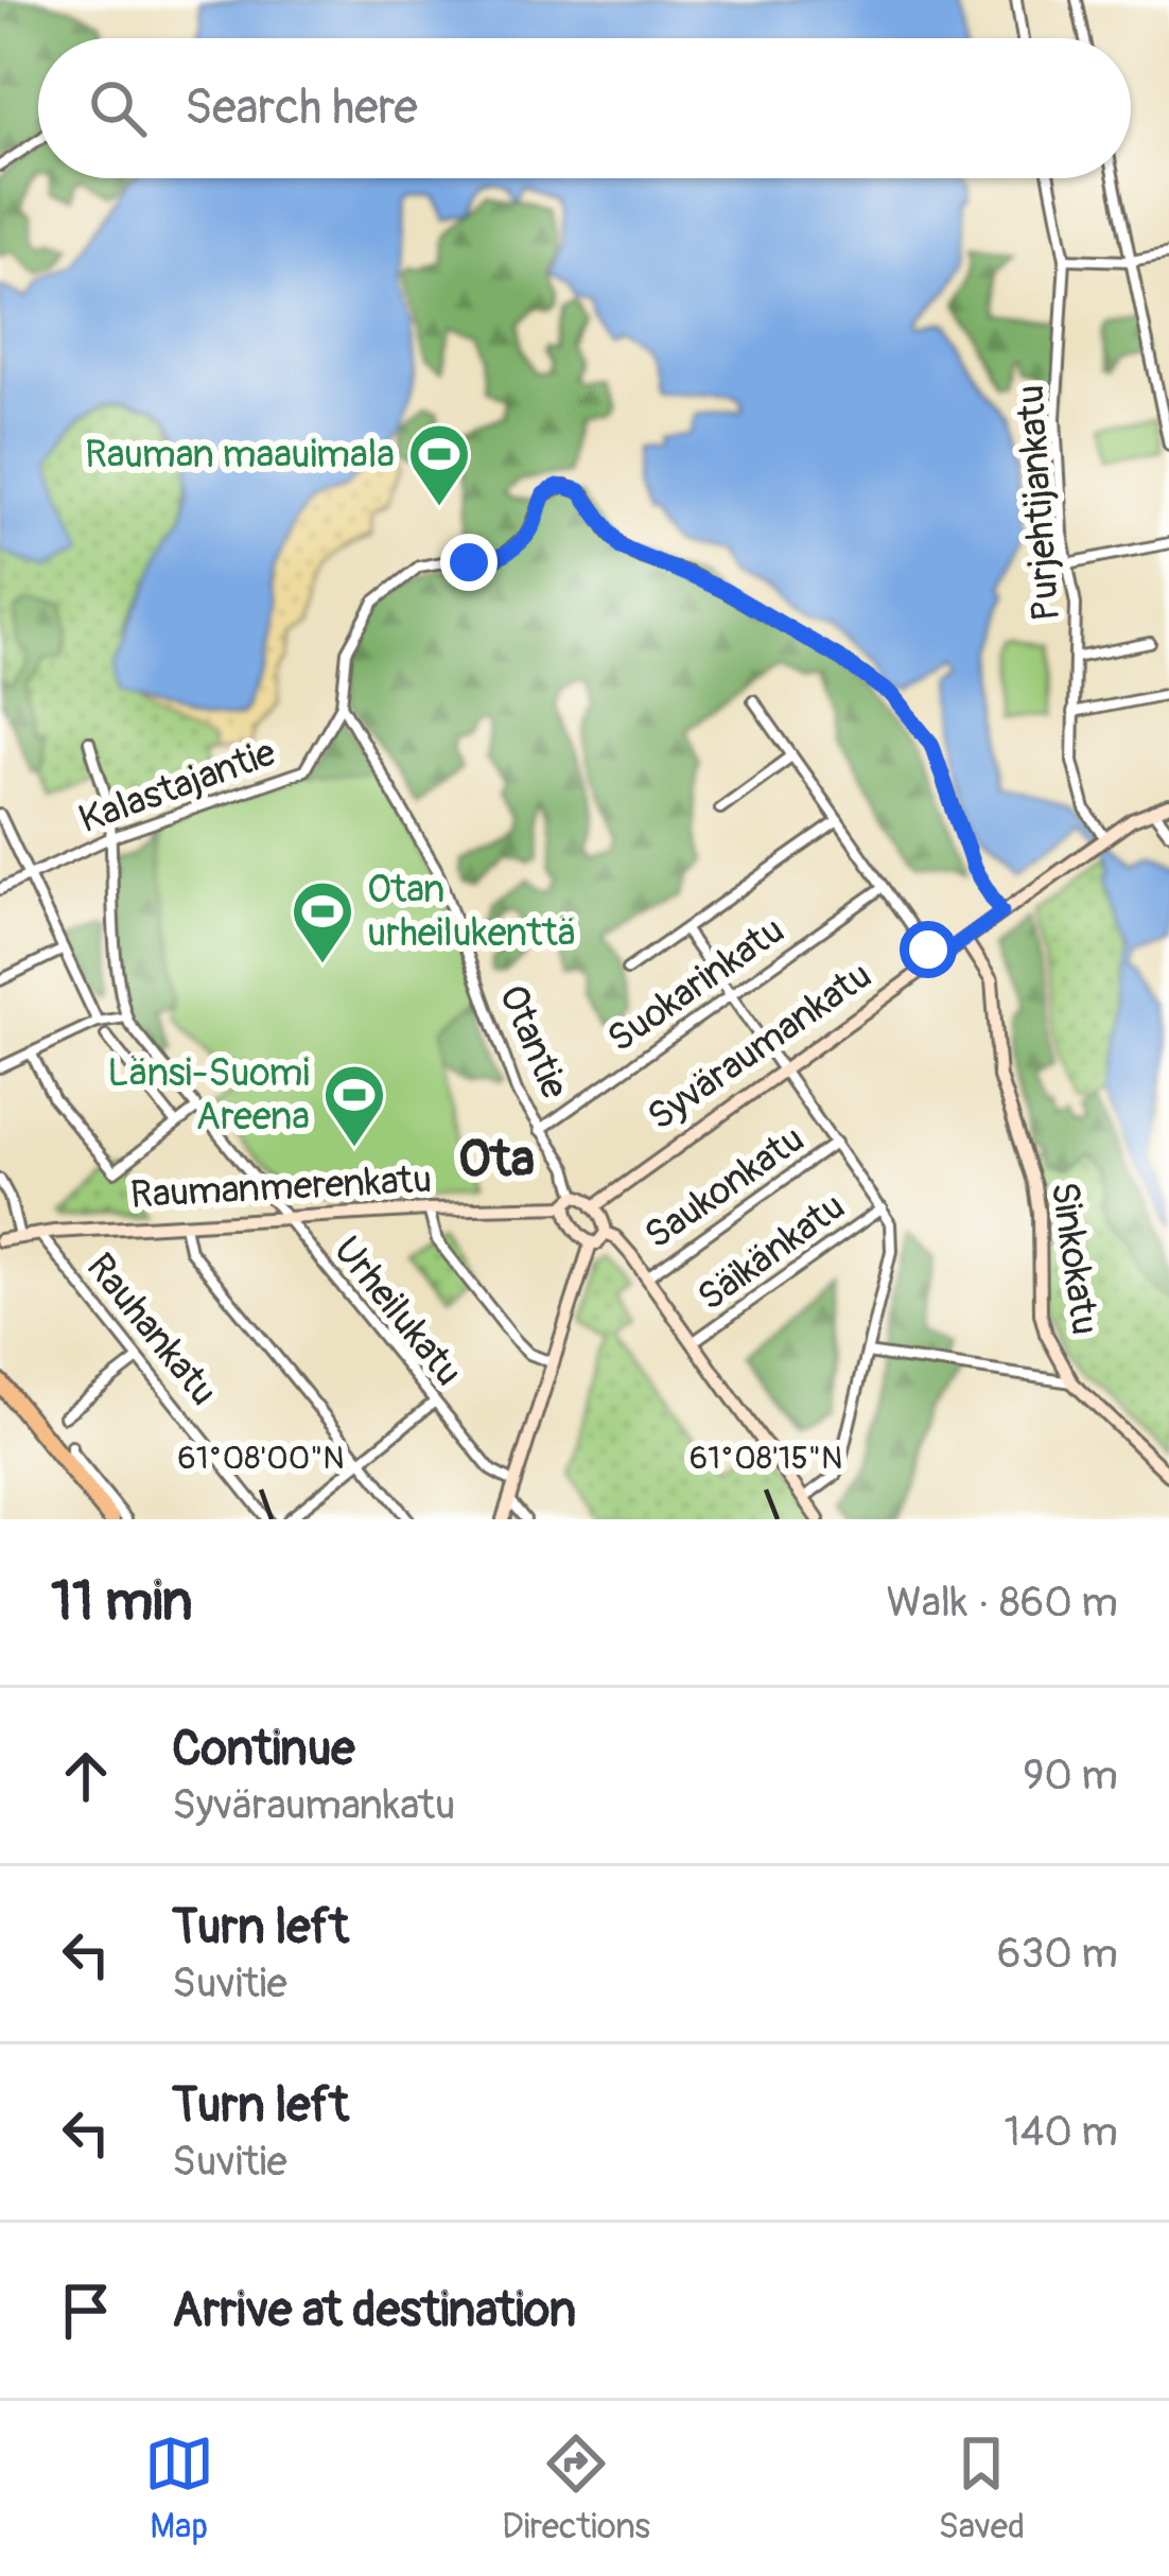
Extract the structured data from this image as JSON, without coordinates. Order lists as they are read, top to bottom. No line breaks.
{"streets":{"main road":["Syväraumankatu","Raumanmerenkatu","Sinkokatu"],"street":["Purjehtijankatu","Kalastajantie","Suokarinkatu","Otantie","Saukonkatu","Säikänkatu","Urheilukatu","Rauhankatu"]},"crossings":[["Purjehtijankatu","Syväraumankatu"],["Kalastajantie","Otantie"],["Suokarinkatu","Otantie"],["Otantie","Raumanmerenkatu"],["Syväraumankatu","Sinkokatu"],["Raumanmerenkatu","Urheilukatu"],["Raumanmerenkatu","Rauhankatu"]],"districts":["Ota"],"places":{"sports":["Rauman maauimala","Otan urheilukenttä","Länsi-Suomi Areena"]},"page":{"search":"Search here","heading":["11 min","Walk · 860 m"],"list":[["Continue","Syväraumankatu","90 m"],["Turn left","Suvitie","630 m"],["Turn left","Suvitie","140 m"],"Arrive at destination"],"nav":["Map","Directions","Saved"]},"coordinates":["61°08'00\"N","61°08'15\"N"]}
